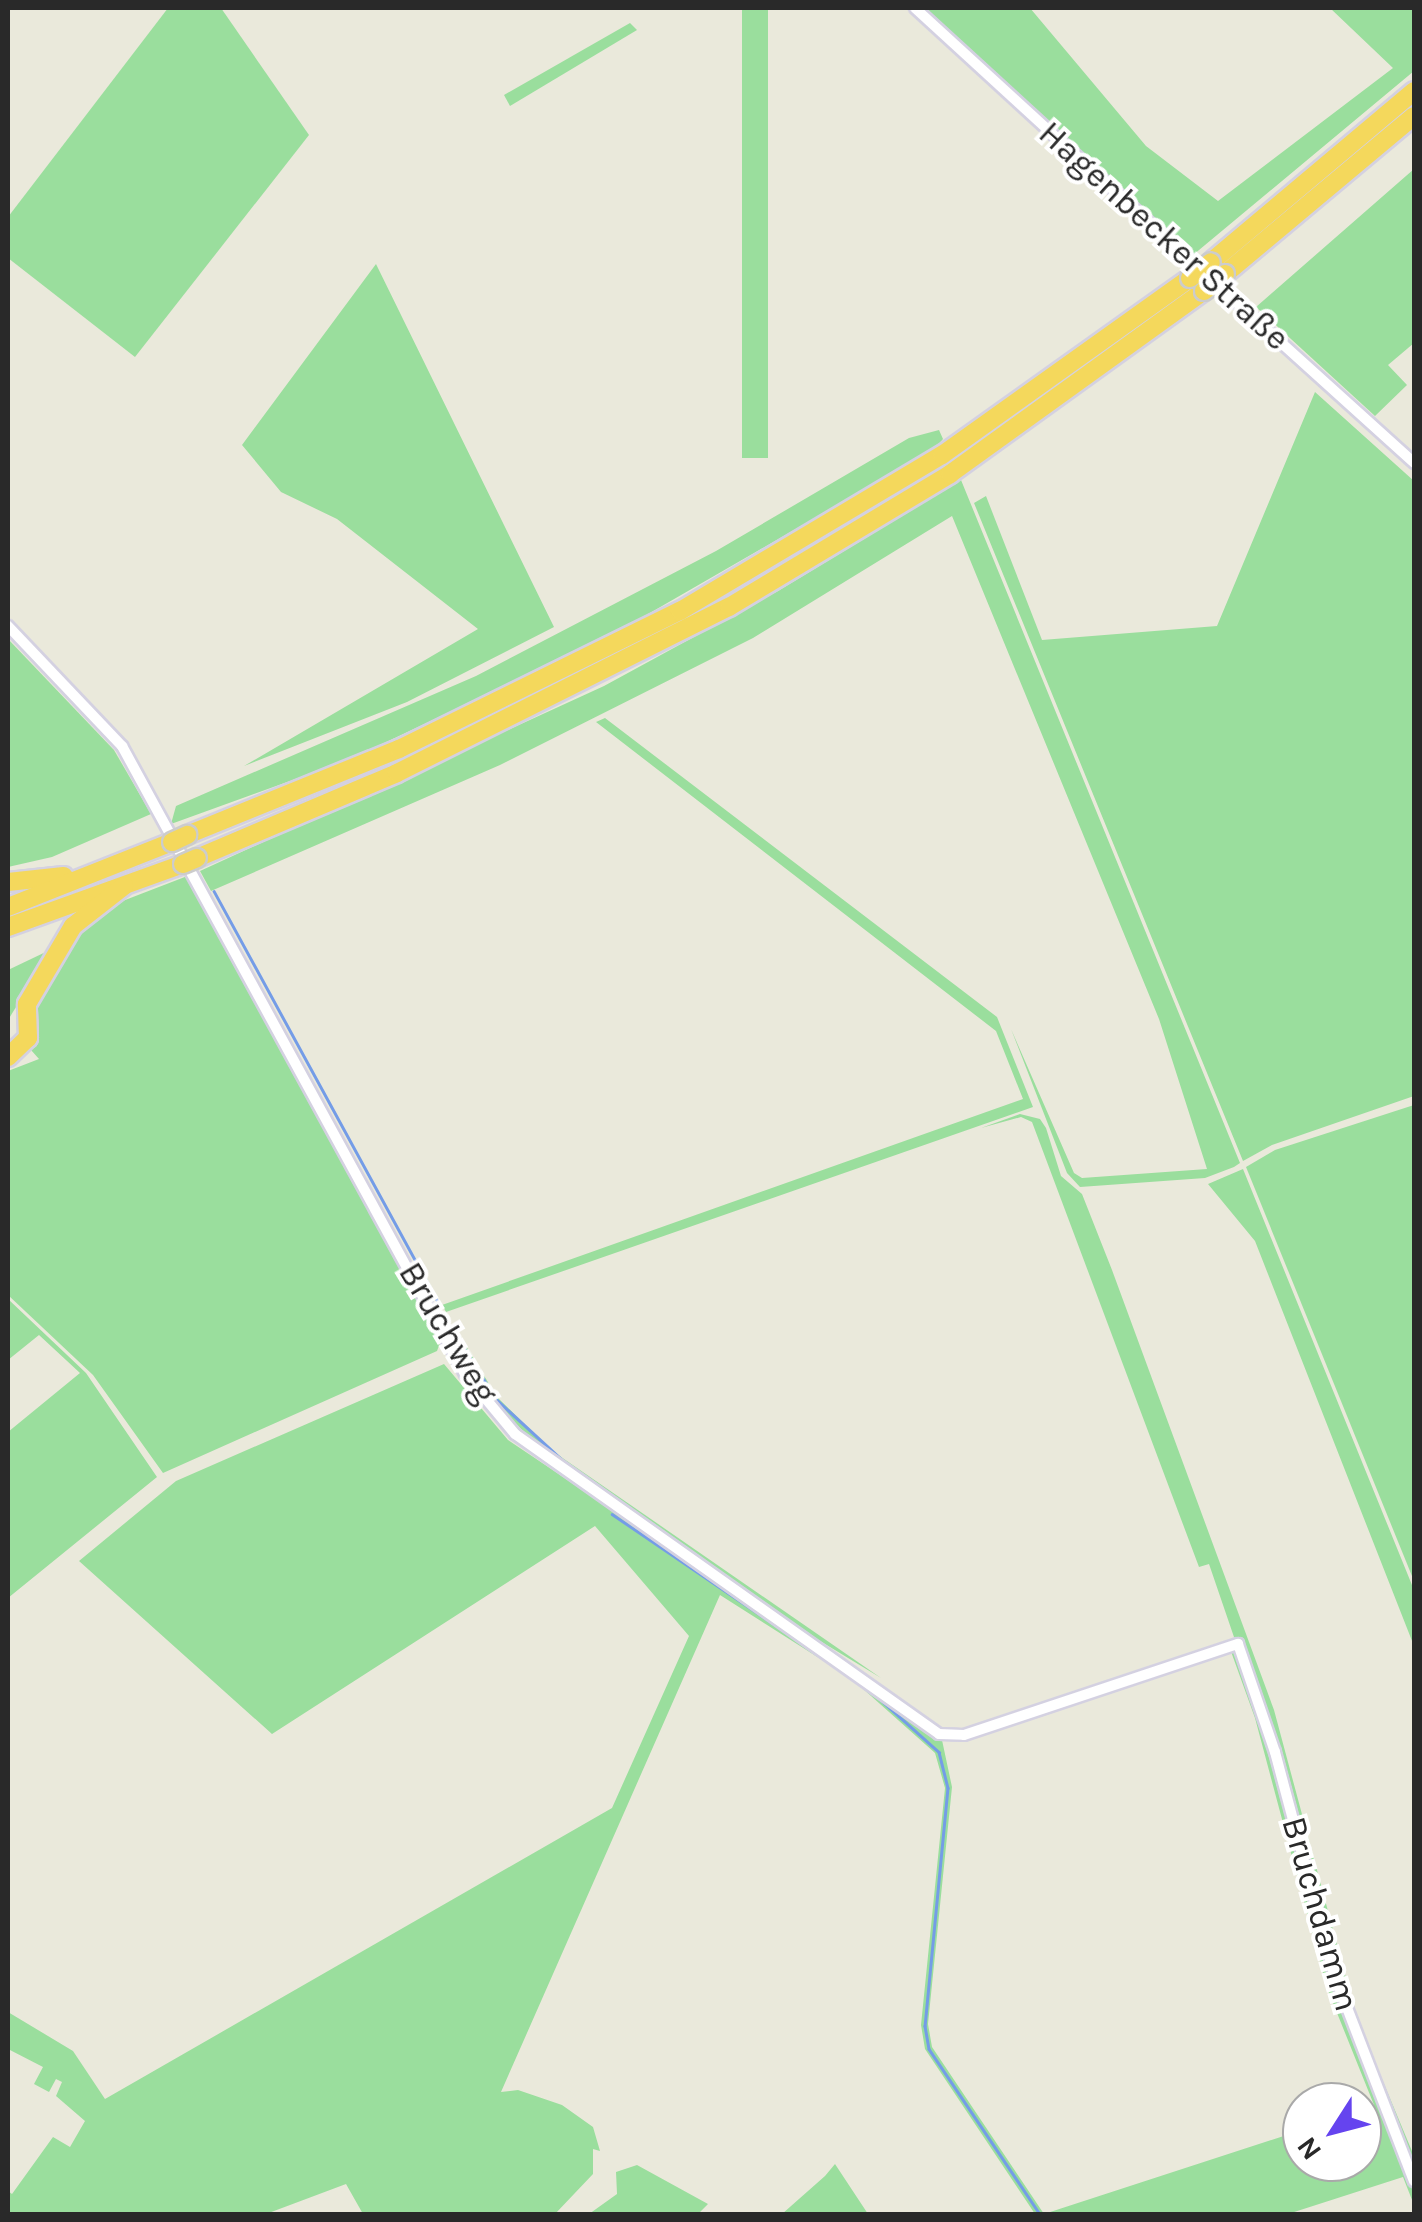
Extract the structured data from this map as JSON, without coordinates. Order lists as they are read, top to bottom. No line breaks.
{"streets":{"street":["Hagenbecker Straße","Bruchweg","Bruchdamm"]},"crossings":[["Bruchweg","Bruchdamm"]],"north":"bottom left"}
